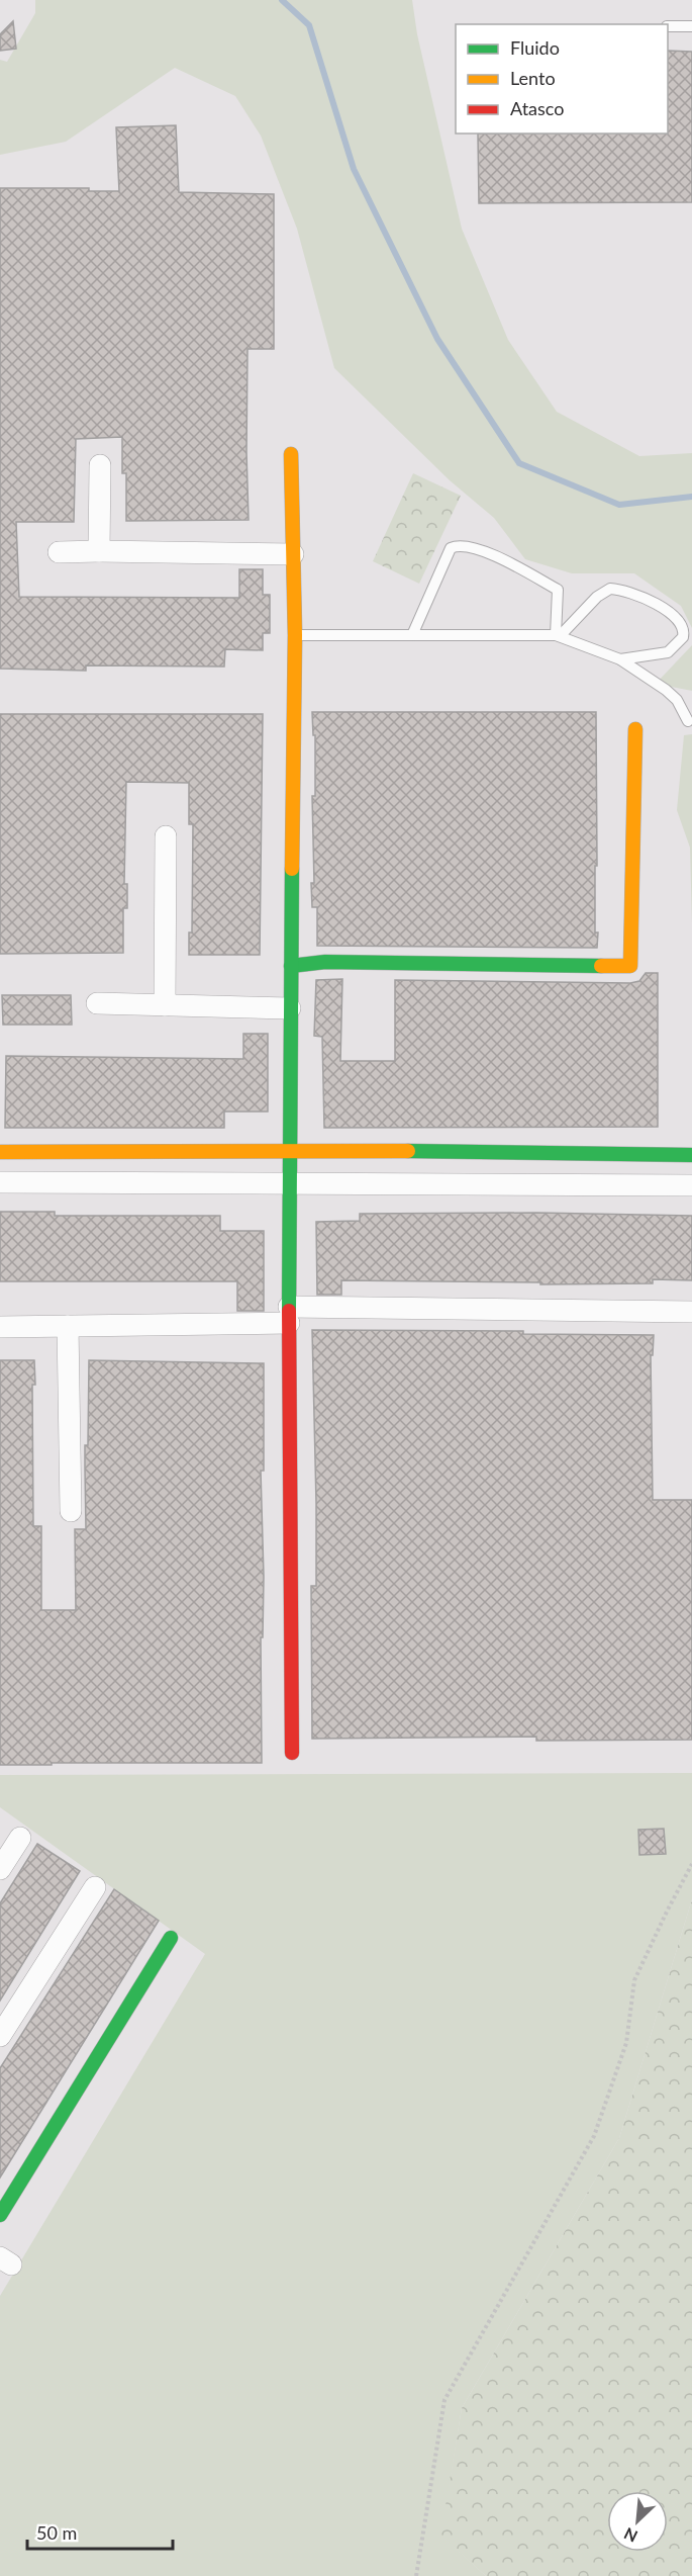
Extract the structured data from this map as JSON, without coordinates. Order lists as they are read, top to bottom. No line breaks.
{"legend":["Fluido","Lento","Atasco"],"scale_bar":"50 m","north":"bottom left"}
